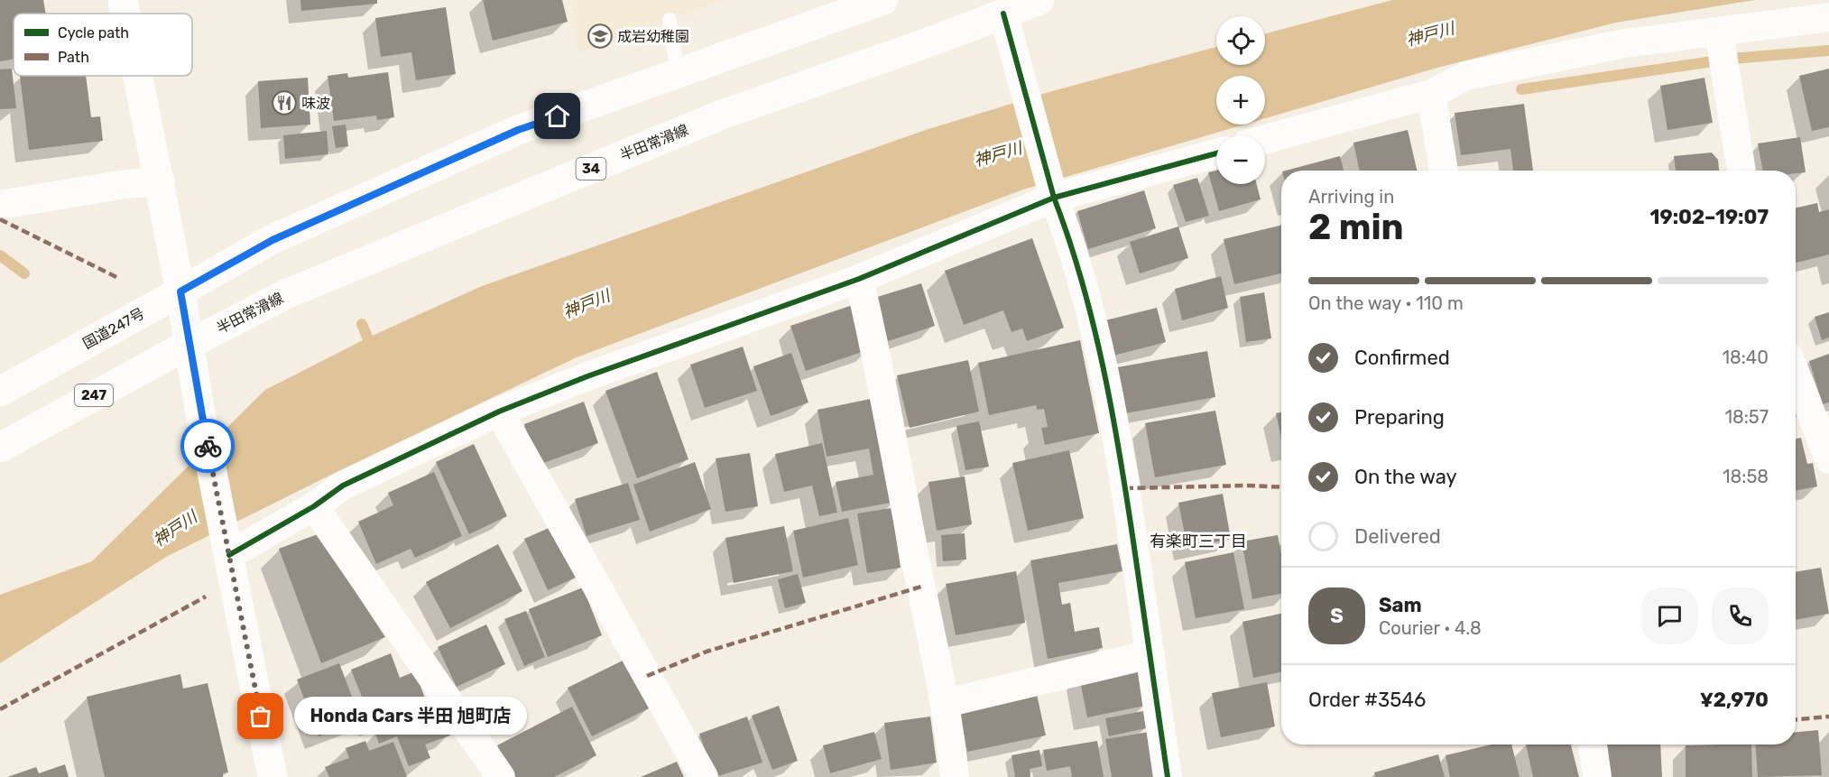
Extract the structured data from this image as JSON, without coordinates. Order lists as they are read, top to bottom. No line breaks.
{"streets":{"main road":["半田常滑線","34","国道247号","247"]},"crossings":[["半田常滑線","247"]],"districts":["有楽町三丁目"],"water":["神戸川"],"places":{"school or university":["成岩幼稚園"],"restaurant":["味波"],"other":["Honda Cars 半田 旭町店"]},"legend":["Cycle path","Path"],"page":{"map_buttons":["+","−"],"heading":["2 min","Arriving in","19:02–19:07"],"panel":["Sam","Courier · 4.8","Order #3546","¥2,970"],"bar":"On the way · 110 m","list":[["Confirmed","18:40"],["Preparing","18:57"],["On the way","18:58"],"Delivered"],"round":"S","bubble":"Honda Cars 半田 旭町店"}}
